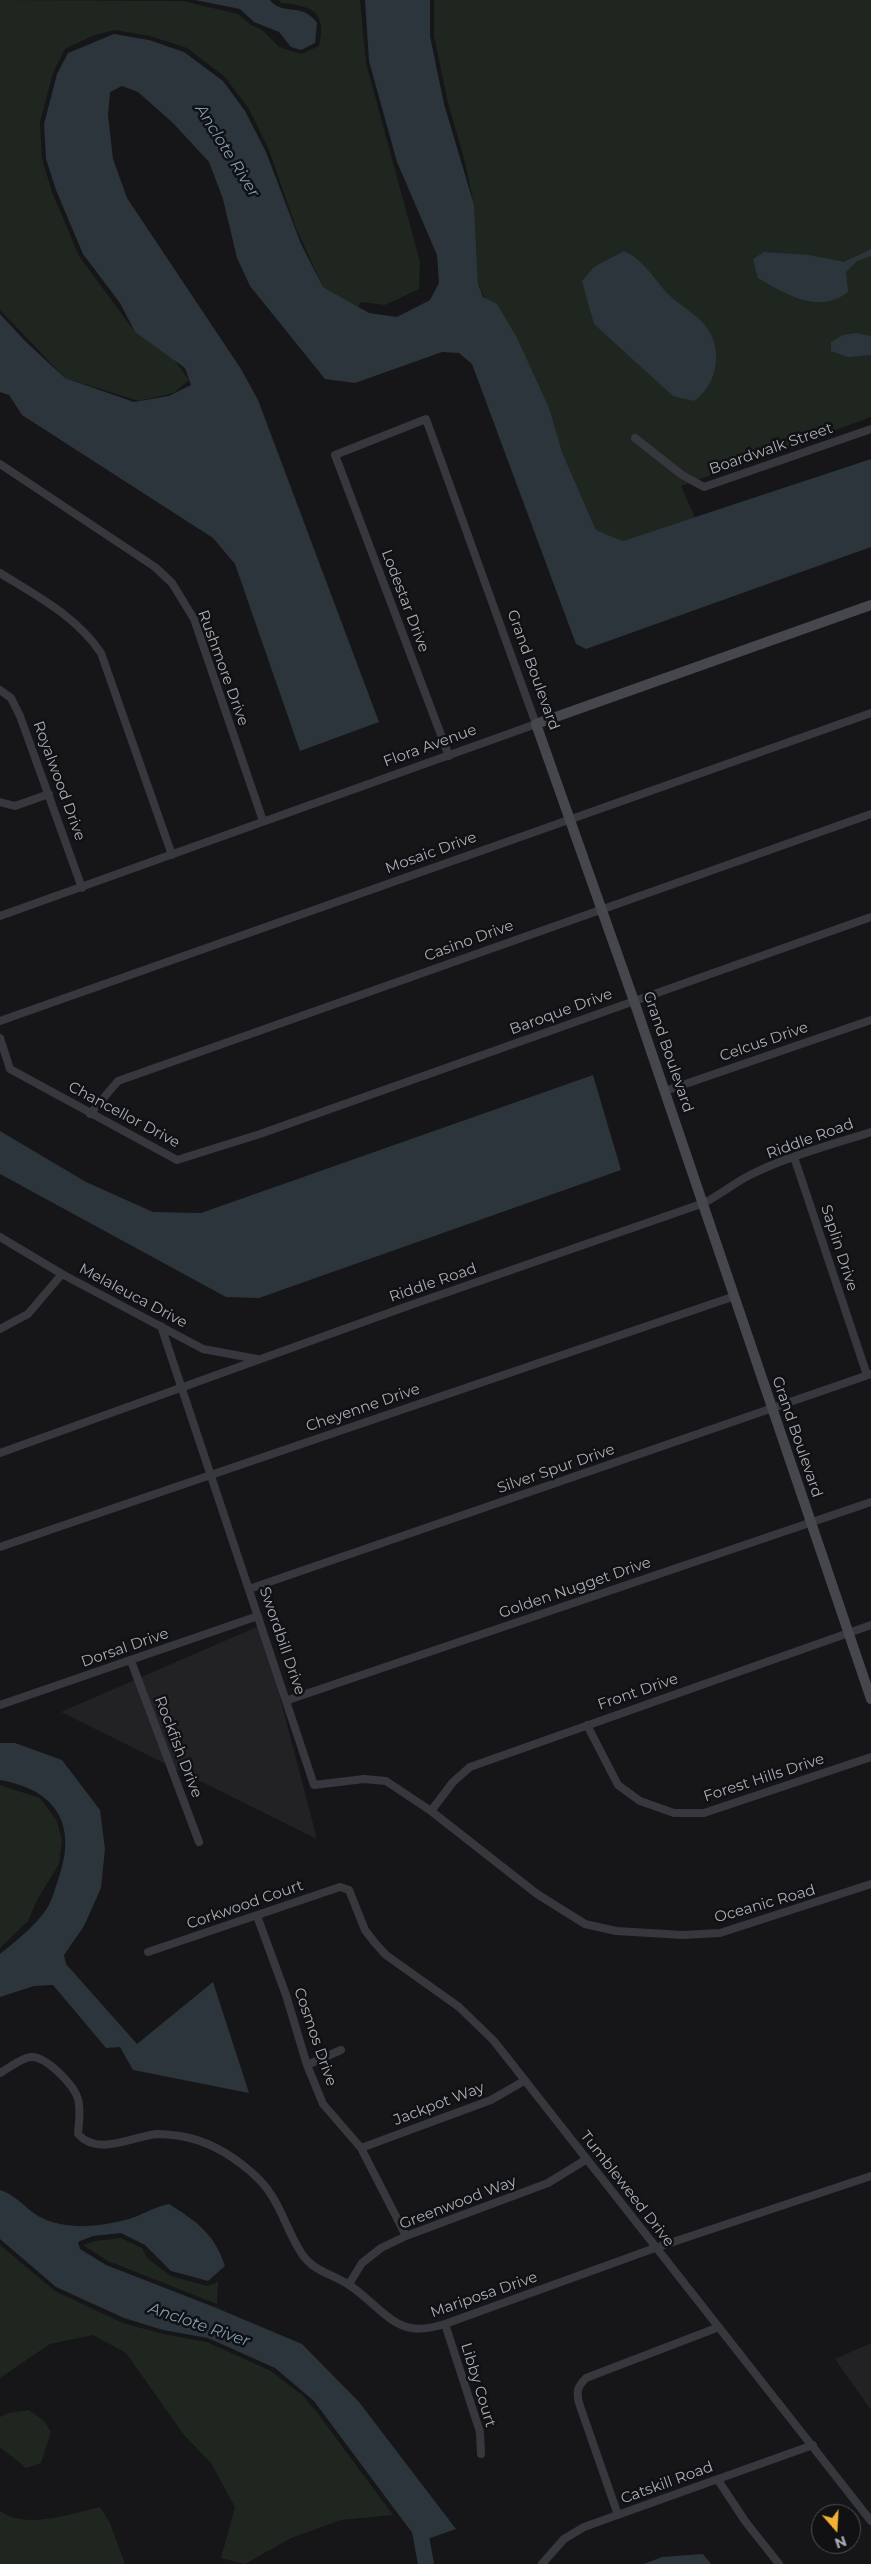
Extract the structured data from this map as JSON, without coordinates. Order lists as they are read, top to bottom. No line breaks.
{"streets":{"street":["Boardwalk Street","Lodestar Drive","Rushmore Drive","Grand Boulevard","Flora Avenue","Royalwood Drive","Mosaic Drive","Casino Drive","Baroque Drive","Celcus Drive","Chancellor Drive","Riddle Road","Saplin Drive","Melaleuca Drive","Cheyenne Drive","Silver Spur Drive","Golden Nugget Drive","Swordbill Drive","Dorsal Drive","Front Drive","Rockfish Drive","Forest Hills Drive","Oceanic Road","Corkwood Court","Cosmos Drive","Jackpot Way","Tumbleweed Drive","Greenwood Way","Mariposa Drive","Libby Court","Catskill Road"]},"crossings":[["Lodestar Drive","Grand Boulevard"],["Lodestar Drive","Flora Avenue"],["Rushmore Drive","Flora Avenue"],["Grand Boulevard","Flora Avenue"],["Grand Boulevard","Mosaic Drive"],["Grand Boulevard","Casino Drive"],["Grand Boulevard","Baroque Drive"],["Grand Boulevard","Celcus Drive"],["Grand Boulevard","Riddle Road"],["Grand Boulevard","Cheyenne Drive"],["Grand Boulevard","Silver Spur Drive"],["Grand Boulevard","Golden Nugget Drive"],["Grand Boulevard","Front Drive"],["Flora Avenue","Royalwood Drive"],["Casino Drive","Chancellor Drive"],["Baroque Drive","Chancellor Drive"],["Riddle Road","Saplin Drive"],["Riddle Road","Melaleuca Drive"],["Riddle Road","Swordbill Drive"],["Saplin Drive","Silver Spur Drive"],["Melaleuca Drive","Swordbill Drive"],["Cheyenne Drive","Swordbill Drive"],["Silver Spur Drive","Swordbill Drive"],["Golden Nugget Drive","Swordbill Drive"],["Swordbill Drive","Dorsal Drive"],["Swordbill Drive","Front Drive"],["Swordbill Drive","Oceanic Road"],["Dorsal Drive","Rockfish Drive"],["Front Drive","Forest Hills Drive"],["Front Drive","Oceanic Road"],["Corkwood Court","Cosmos Drive"],["Corkwood Court","Tumbleweed Drive"],["Cosmos Drive","Jackpot Way"],["Cosmos Drive","Greenwood Way"],["Jackpot Way","Tumbleweed Drive"],["Tumbleweed Drive","Greenwood Way"],["Tumbleweed Drive","Mariposa Drive"],["Tumbleweed Drive","Catskill Road"],["Greenwood Way","Mariposa Drive"],["Mariposa Drive","Libby Court"]],"water":["Anclote River"],"north":"bottom"}
